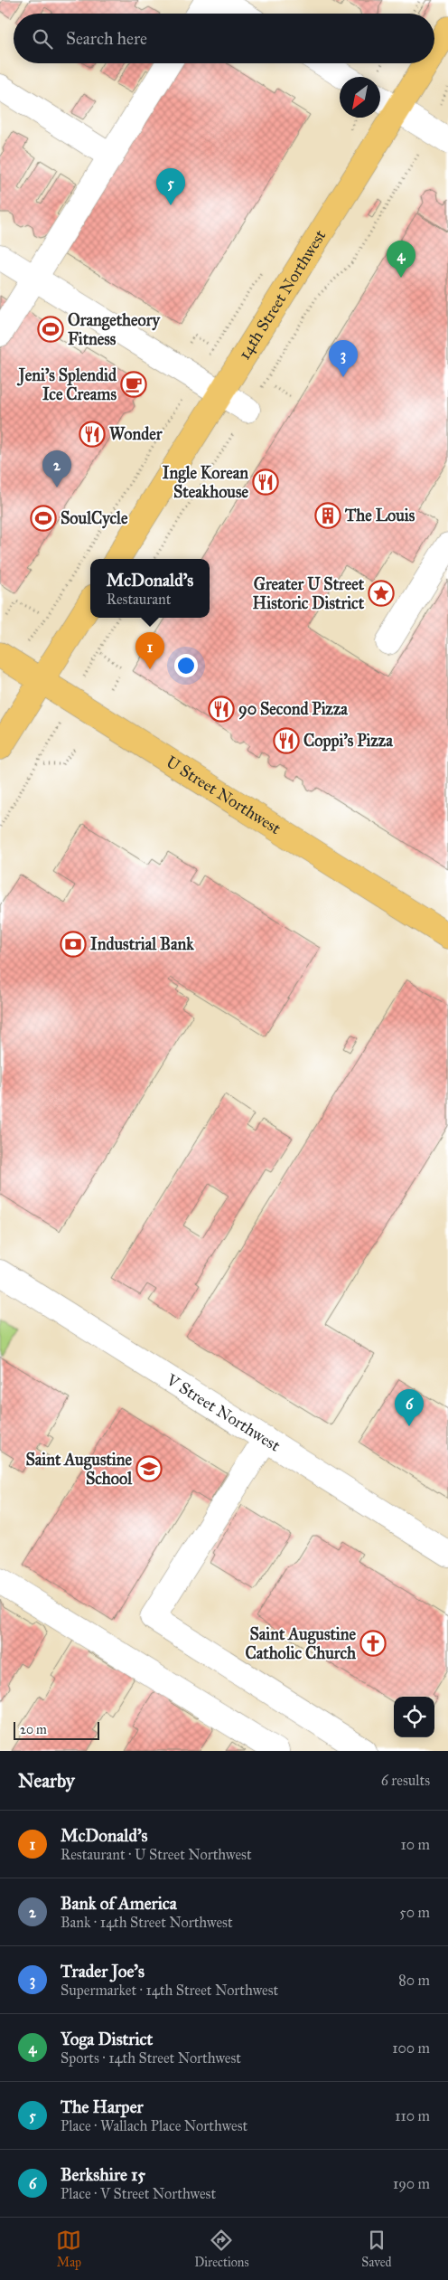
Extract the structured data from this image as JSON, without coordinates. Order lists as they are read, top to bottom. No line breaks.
{"streets":{"main road":["14th Street Northwest","U Street Northwest"],"street":["V Street Northwest"]},"places":{"sports":["Orangetheory Fitness","SoulCycle"],"cafe":["Jeni's Splendid Ice Creams"],"restaurant":["Wonder","Ingle Korean Steakhouse","90 Second Pizza","Coppi's Pizza"],"building":["The Louis"],"place":["Greater U Street Historic District"],"bank":["Industrial Bank"],"school or university":["Saint Augustine School"],"church":["Saint Augustine Catholic Church"]},"scale_bar":"20 m","north":"bottom left","page":{"search":"Search here","pins":["5","4","3","2","1","6"],"popup":["McDonald's","Restaurant"],"scale":"20 m","heading":["Nearby","6 results"],"list":[{"mark":"1","name":"McDonald's","note":"Restaurant · U Street Northwest","value":"10 m"},{"mark":"2","name":"Bank of America","note":"Bank · 14th Street Northwest","value":"50 m"},{"mark":"3","name":"Trader Joe's","note":"Supermarket · 14th Street Northwest","value":"80 m"},{"mark":"4","name":"Yoga District","note":"Sports · 14th Street Northwest","value":"100 m"},{"mark":"5","name":"The Harper","note":"Place · Wallach Place Northwest","value":"110 m"},{"mark":"6","name":"Berkshire 15","note":"Place · V Street Northwest","value":"190 m"}],"nav":["Map","Directions","Saved"]}}
